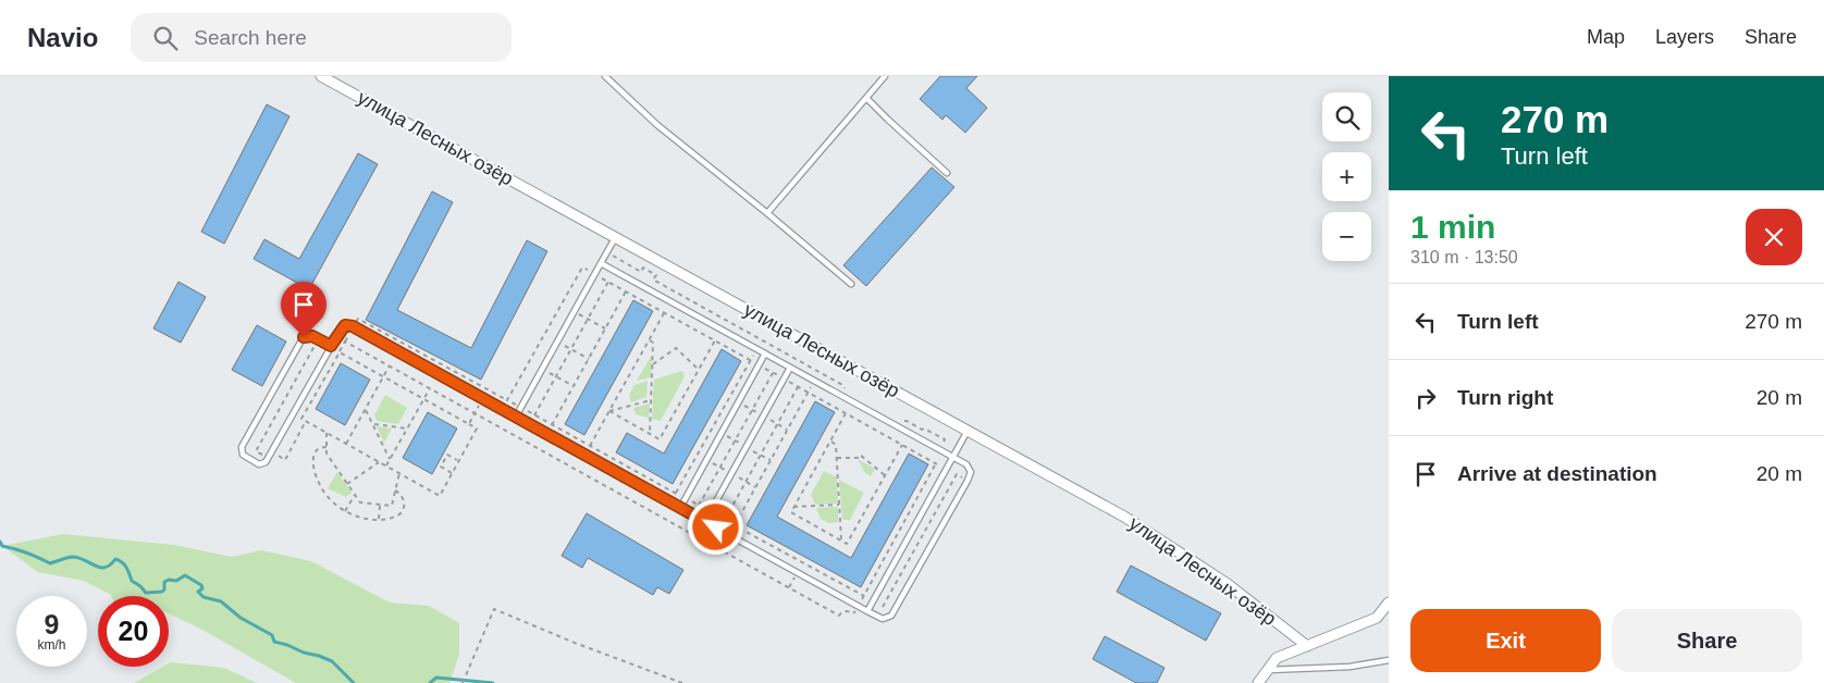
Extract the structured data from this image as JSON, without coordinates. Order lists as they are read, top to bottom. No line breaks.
{"streets":{"street":["улица Лесных озёр"]},"page":{"header":"Navio","search":"Search here","nav":["Map","Layers","Share"],"turn":["270 m","Turn left"],"map_buttons":["+","−"],"heading":["1 min","310 m · 13:50"],"list":[{"name":"Turn left","value":"270 m"},{"name":"Turn right","value":"20 m"},{"name":"Arrive at destination","value":"20 m"}],"speed":"9 km/h","limit":"20","buttons":["Exit","Share"]}}
